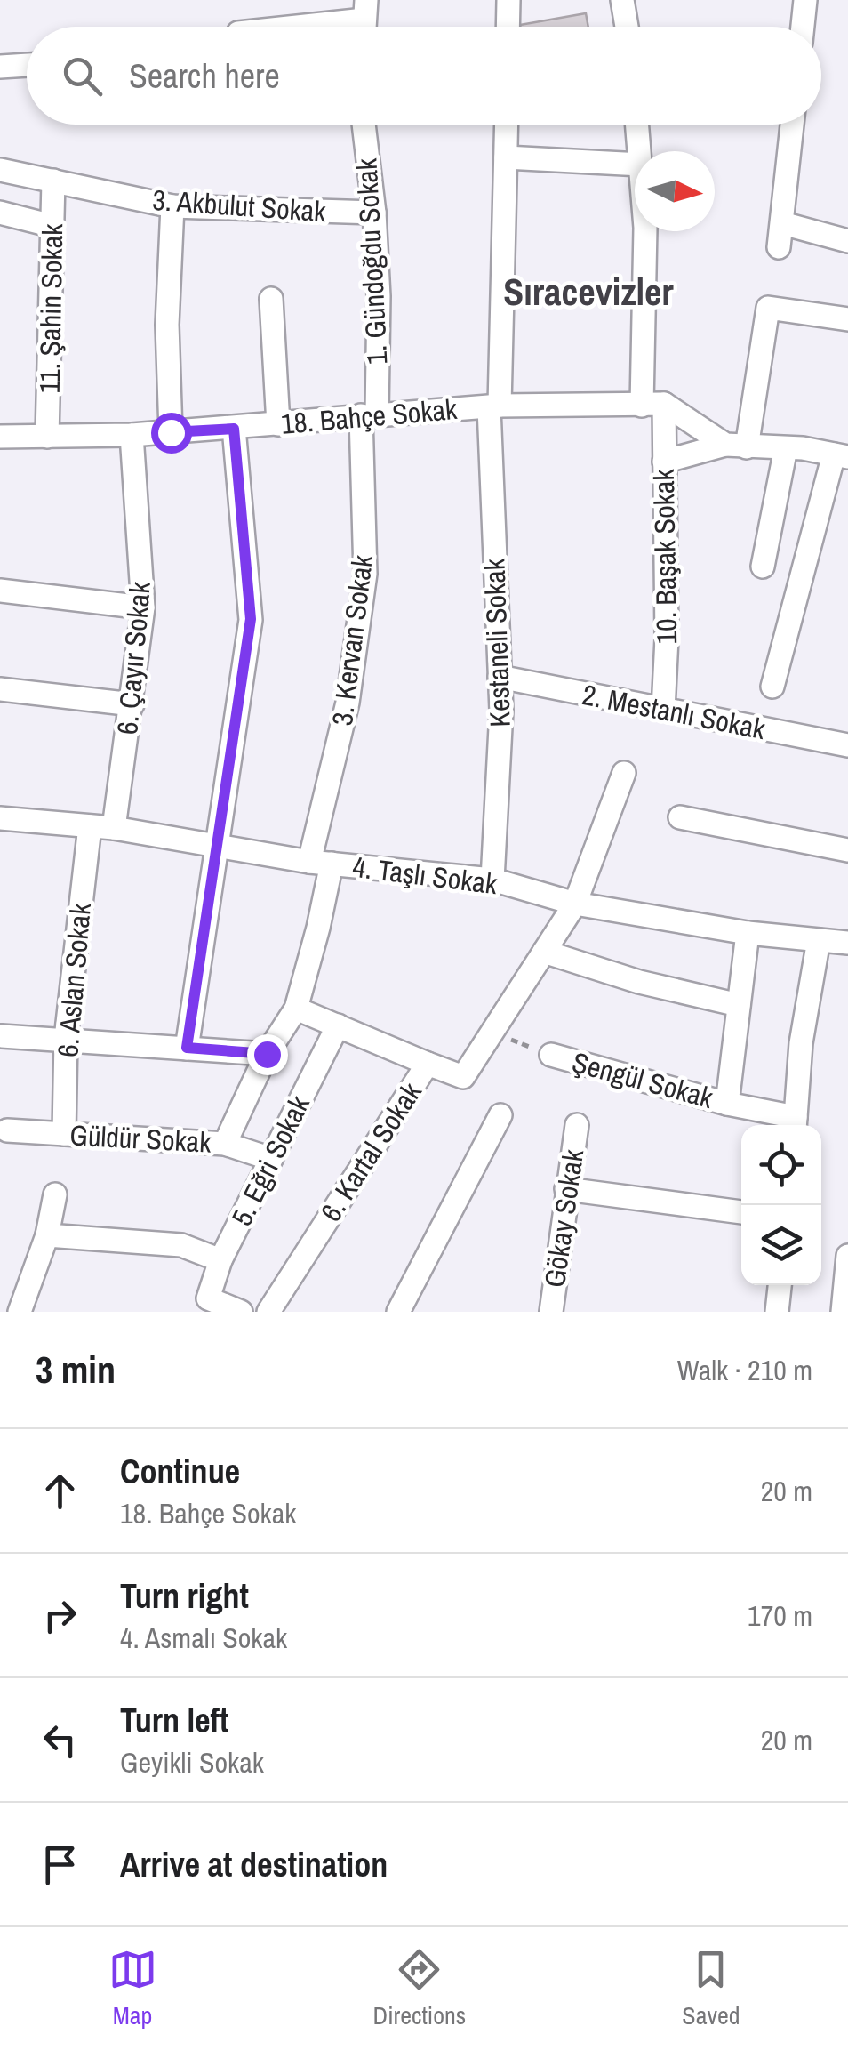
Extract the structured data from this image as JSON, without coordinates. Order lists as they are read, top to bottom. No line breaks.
{"streets":{"street":["3. Akbulut Sokak","1. Gündoğdu Sokak","11. Şahin Sokak","18. Bahçe Sokak","10. Başak Sokak","3. Kervan Sokak","Kestaneli Sokak","6. Çayır Sokak","2. Mestanlı Sokak","4. Taşlı Sokak","6. Aslan Sokak","Şengül Sokak","Güldür Sokak","6. Kartal Sokak","5. Eğri Sokak","Gökay Sokak"]},"crossings":[["3. Akbulut Sokak","1. Gündoğdu Sokak"],["3. Akbulut Sokak","11. Şahin Sokak"],["1. Gündoğdu Sokak","18. Bahçe Sokak"],["1. Gündoğdu Sokak","3. Kervan Sokak"],["11. Şahin Sokak","18. Bahçe Sokak"],["18. Bahçe Sokak","10. Başak Sokak"],["18. Bahçe Sokak","3. Kervan Sokak"],["18. Bahçe Sokak","Kestaneli Sokak"],["18. Bahçe Sokak","6. Çayır Sokak"],["10. Başak Sokak","2. Mestanlı Sokak"],["3. Kervan Sokak","4. Taşlı Sokak"],["3. Kervan Sokak","Güldür Sokak"],["Kestaneli Sokak","2. Mestanlı Sokak"],["Kestaneli Sokak","4. Taşlı Sokak"],["6. Çayır Sokak","4. Taşlı Sokak"],["4. Taşlı Sokak","6. Aslan Sokak"],["4. Taşlı Sokak","6. Kartal Sokak"],["6. Aslan Sokak","Güldür Sokak"],["Şengül Sokak","6. Kartal Sokak"],["Güldür Sokak","5. Eğri Sokak"]],"districts":["Sıracevizler"],"north":"right","page":{"search":"Search here","heading":["3 min","Walk · 210 m"],"list":[["Continue","18. Bahçe Sokak","20 m"],["Turn right","4. Asmalı Sokak","170 m"],["Turn left","Geyikli Sokak","20 m"],"Arrive at destination"],"nav":["Map","Directions","Saved"]}}
